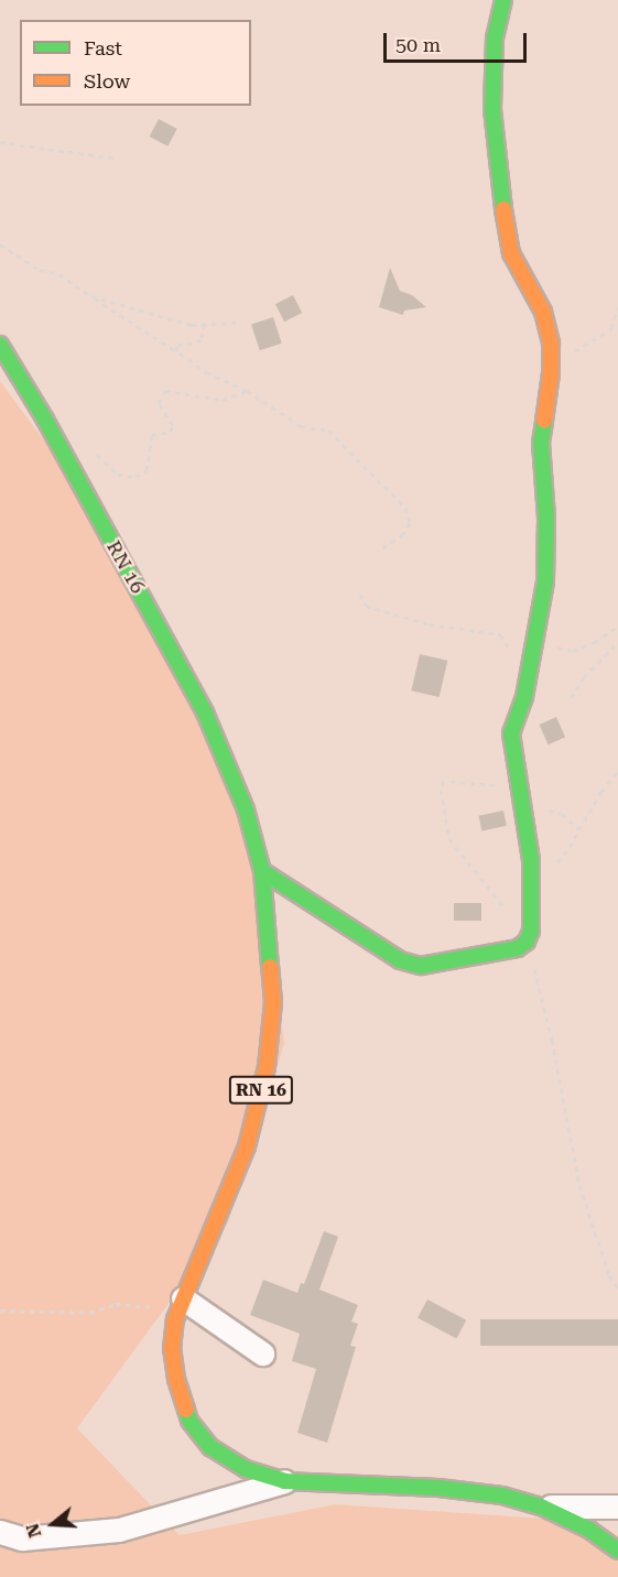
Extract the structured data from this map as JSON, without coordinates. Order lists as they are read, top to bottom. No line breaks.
{"streets":{"main road":["RN 16"]},"legend":["Fast","Slow"],"scale_bar":"50 m","north":"left"}
